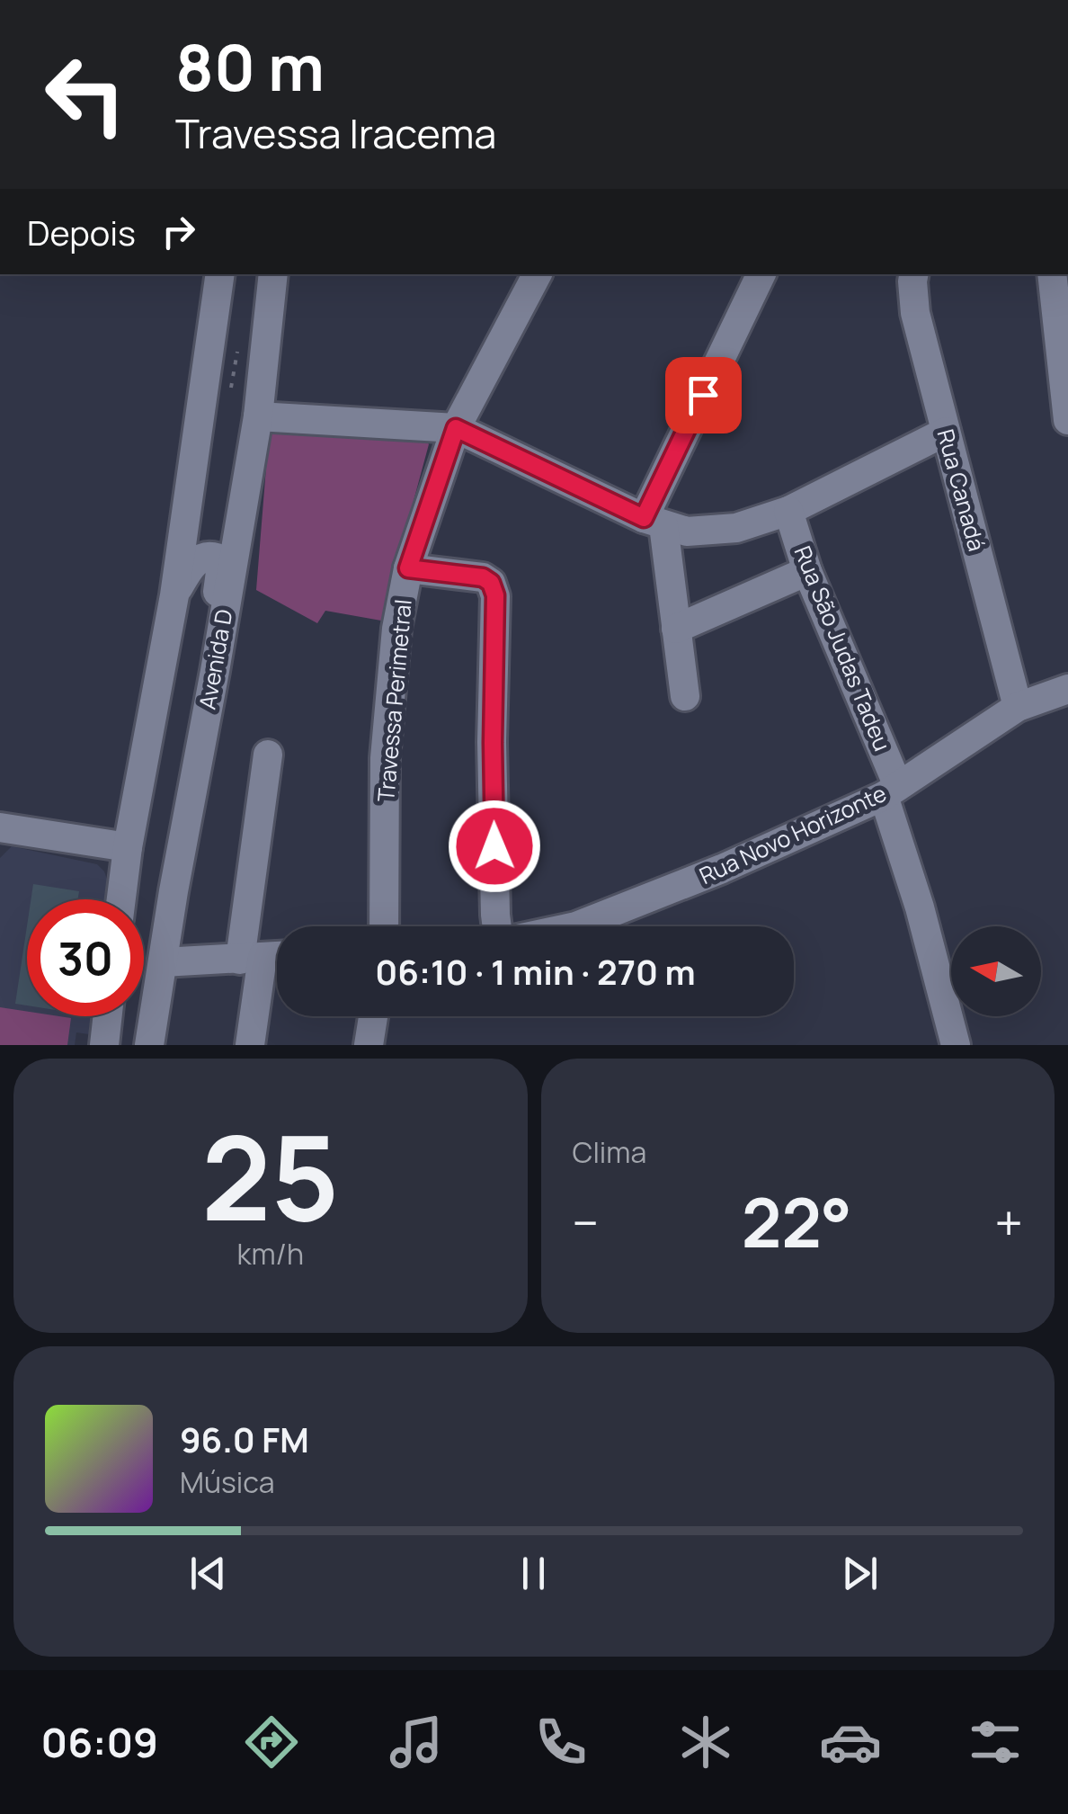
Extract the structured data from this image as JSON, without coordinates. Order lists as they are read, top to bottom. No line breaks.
{"streets":{"street":["Rua Canadá","Rua São Judas Tadeu","Avenida D","Travessa Perimetral","Rua Novo Horizonte"]},"crossings":[["Rua Canadá","Rua Novo Horizonte"],["Rua São Judas Tadeu","Rua Novo Horizonte"]],"north":"left","page":{"turn":["80 m","Travessa Iracema"],"then":"Depois","limit":"30","trip":"06:10 · 1 min · 270 m","tile":[["25","km/h"],"Clima"],"heat":["−","22°","+"],"song":["96.0 FM","Música"],"tabs":"06:09"}}
